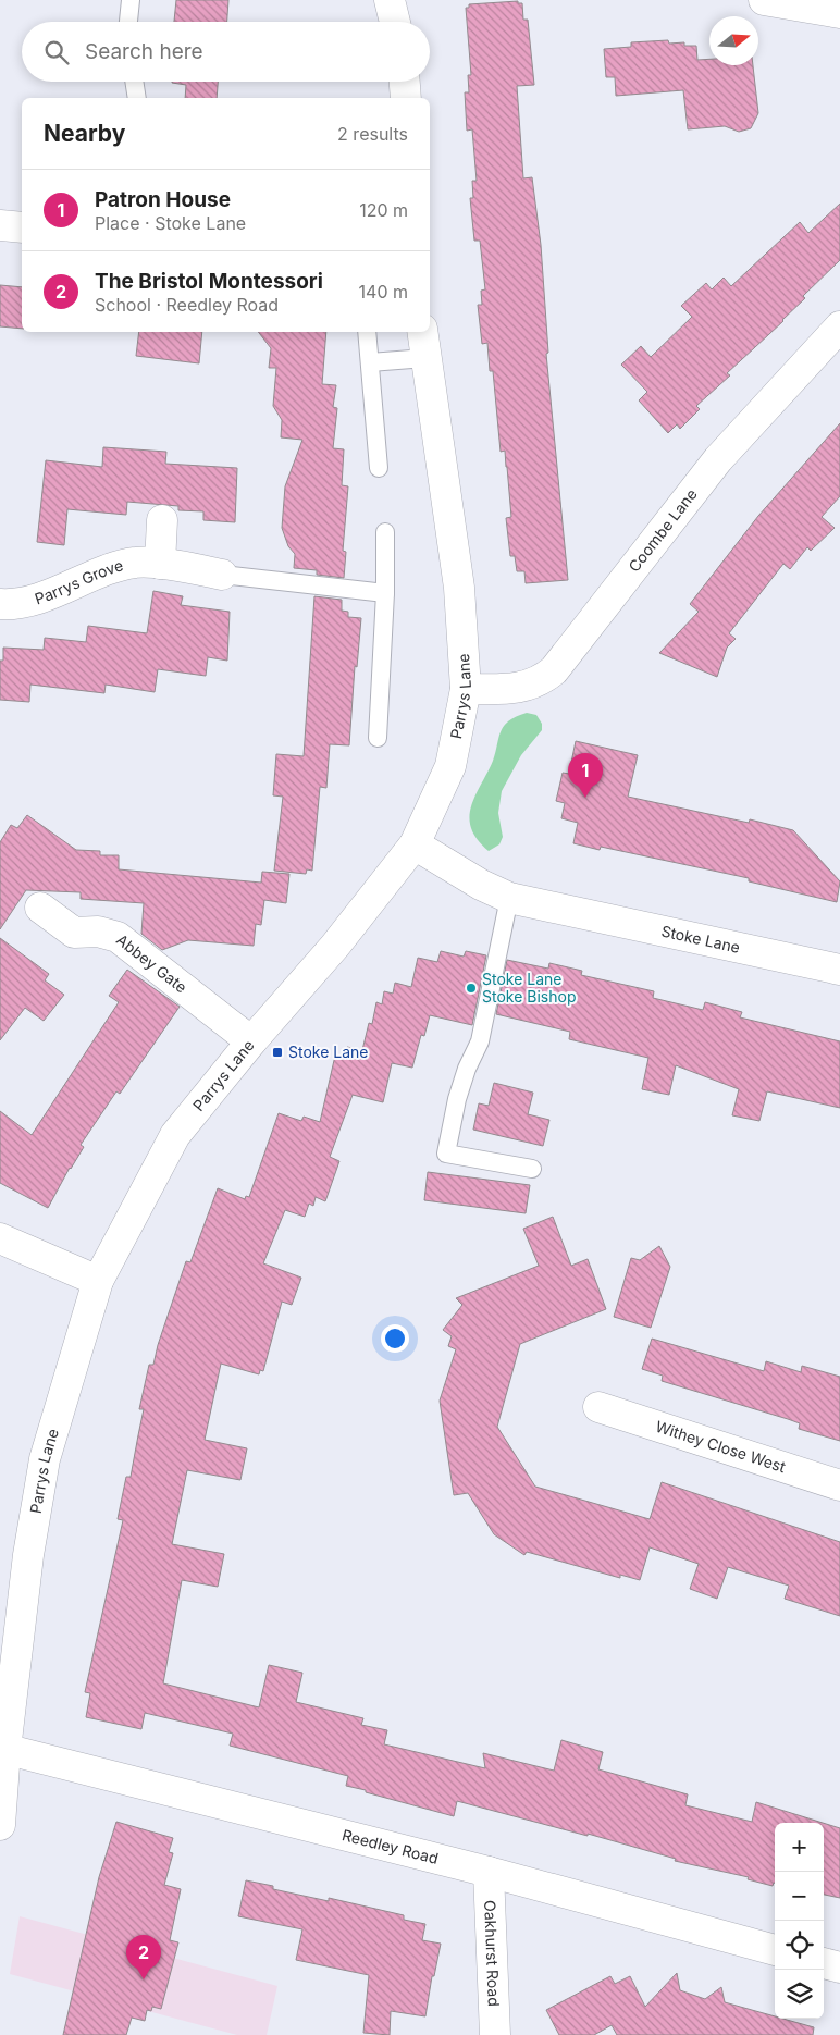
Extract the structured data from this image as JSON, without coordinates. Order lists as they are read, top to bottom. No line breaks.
{"streets":{"street":["Coombe Lane","Parrys Grove","Parrys Lane","Stoke Lane","Abbey Gate","Withey Close West","Reedley Road","Oakhurst Road"]},"crossings":[["Coombe Lane","Parrys Lane"],["Parrys Lane","Stoke Lane"],["Parrys Lane","Abbey Gate"],["Parrys Lane","Reedley Road"],["Reedley Road","Oakhurst Road"]],"places":{"other":["Stoke Lane Stoke Bishop"],"transit":["Stoke Lane"]},"north":"right","page":{"search":"Search here","heading":["Nearby","2 results"],"list":[{"mark":"1","name":"Patron House","note":"Place · Stoke Lane","value":"120 m"},{"mark":"2","name":"The Bristol Montessori","note":"School · Reedley Road","value":"140 m"}],"pins":["1","2"],"map_buttons":["+","−"]}}
